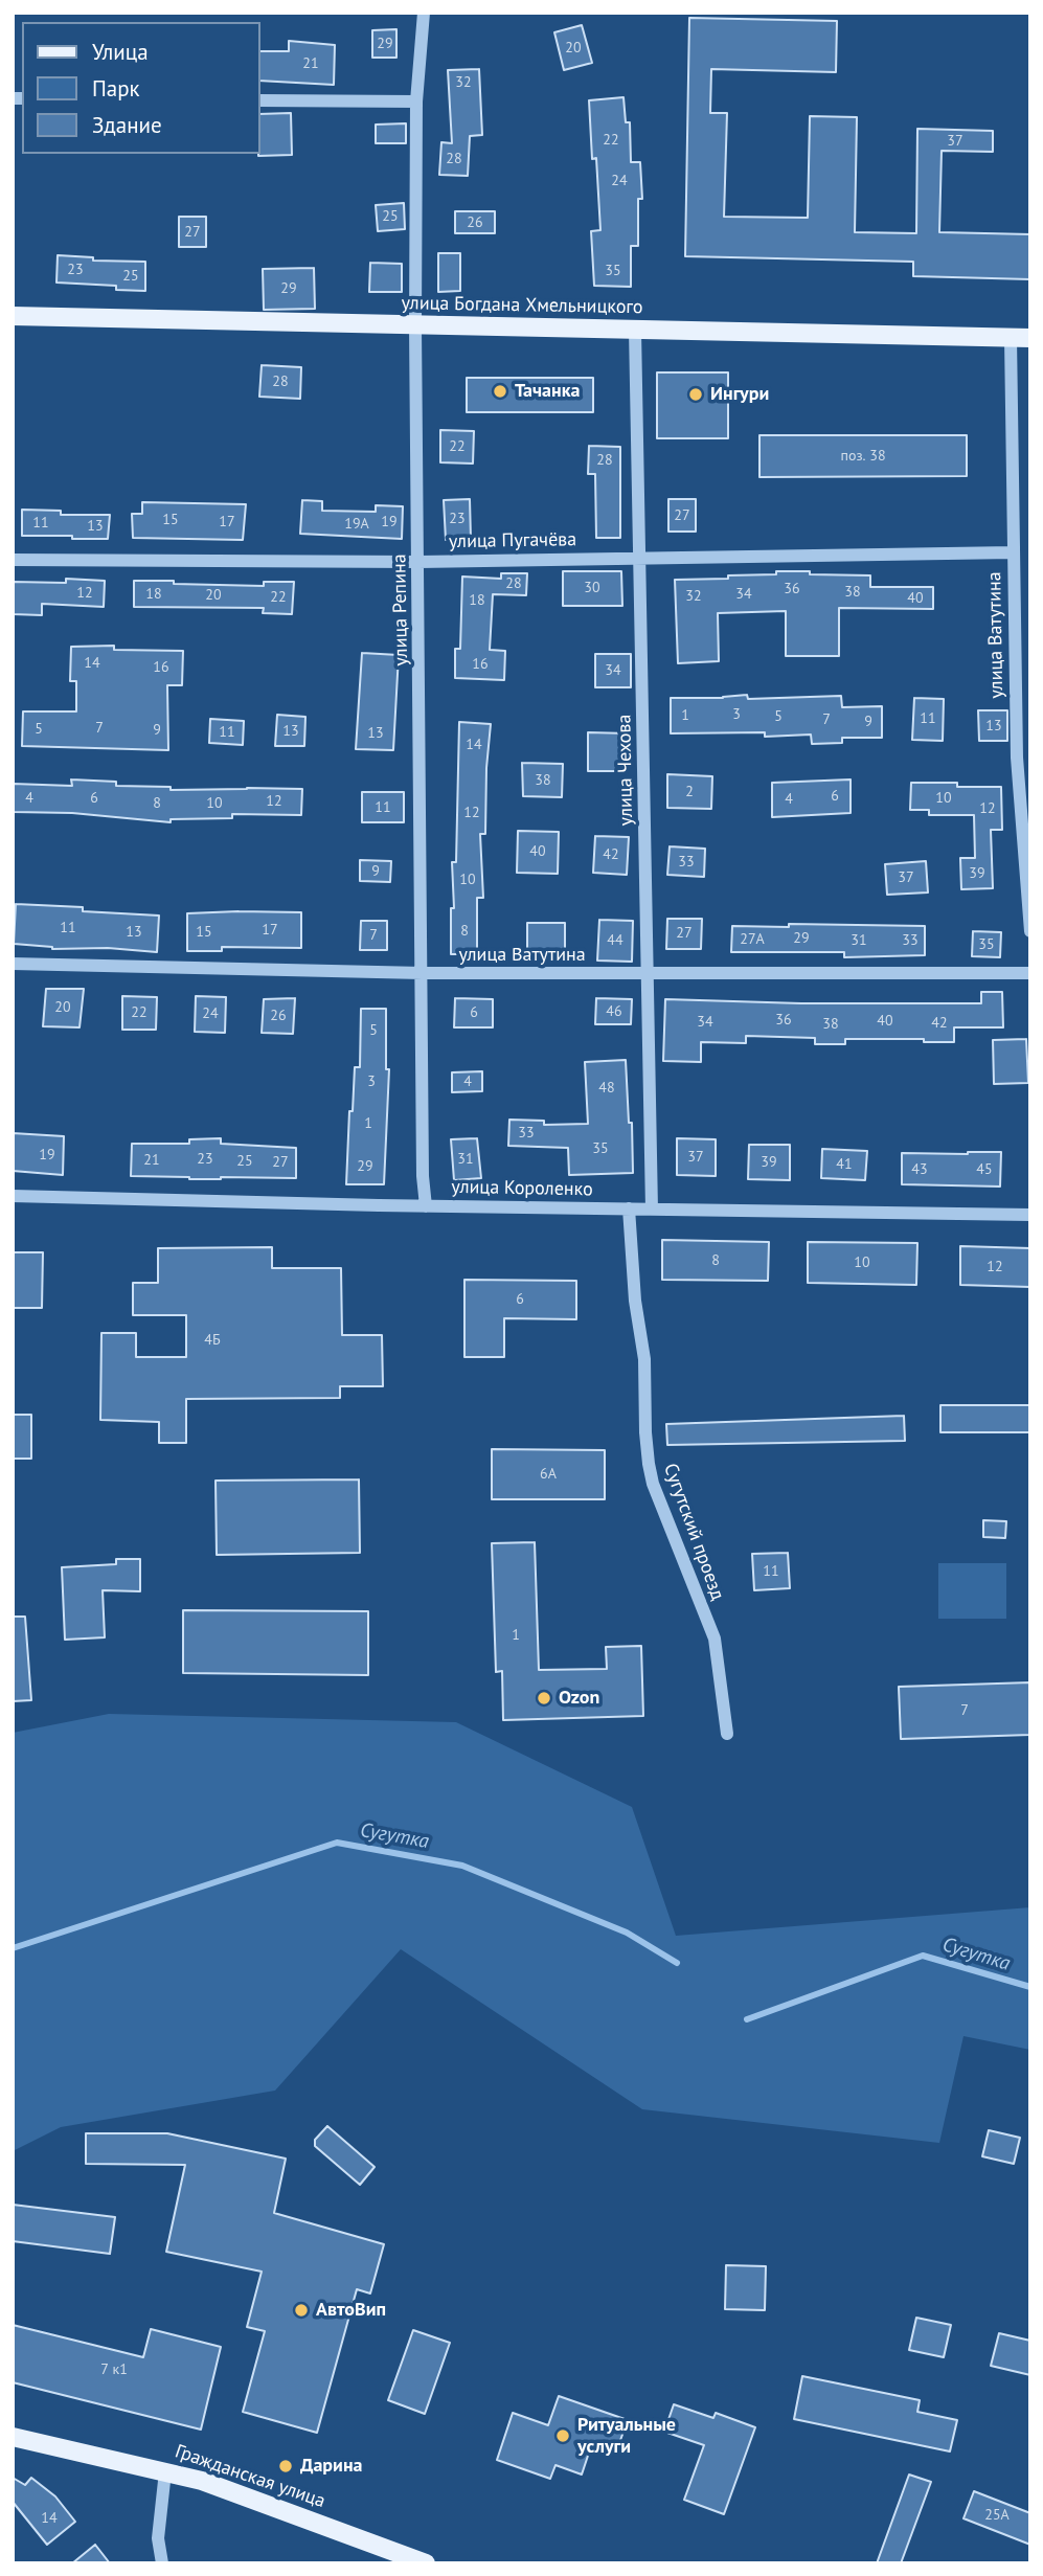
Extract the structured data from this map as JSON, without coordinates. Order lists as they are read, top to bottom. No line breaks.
{"streets":{"main road":["улица Богдана Хмельницкого","Гражданская улица"],"street":["улица Пугачёва","улица Репина","улица Ватутина","улица Чехова","улица Короленко","Сугутский проезд"]},"crossings":[["улица Богдана Хмельницкого","улица Репина"],["улица Богдана Хмельницкого","улица Ватутина"],["улица Богдана Хмельницкого","улица Чехова"],["улица Пугачёва","улица Репина"],["улица Пугачёва","улица Ватутина"],["улица Пугачёва","улица Чехова"],["улица Репина","улица Ватутина"],["улица Репина","улица Короленко"],["улица Ватутина","улица Чехова"],["улица Чехова","улица Короленко"],["улица Короленко","Сугутский проезд"]],"water":["Сугутка"],"places":["Тачанка","Ингури","Ozon","АвтоВип","Ритуальные услуги","Дарина"],"house_numbers":["29","20","21","32","22","37","28","24","25","26","27","23","35","25","29","28","22","поз. 38","28","27","23","15","17","19","11","19А","13","28","30","36","38","12","18","34","20","32","22","40","18","14","16","16","34","3","1","5","11","7","9","13","7","5","9","13","11","13","14","38","2","6","4","6","10","4","12","8","10","11","12","12","40","42","33","9","39","37","10","11","17","8","13","15","27","7","29","27А","44","31","33","35","20","46","22","6","24","26","36","40","34","42","38","5","3","4","48","1","33","35","19","37","23","31","21","25","27","39","41","29","43","45","8","10","12","6","4Б","6А","11","1","7","7 к1","25А","14"],"legend":["Улица","Парк","Здание"]}
